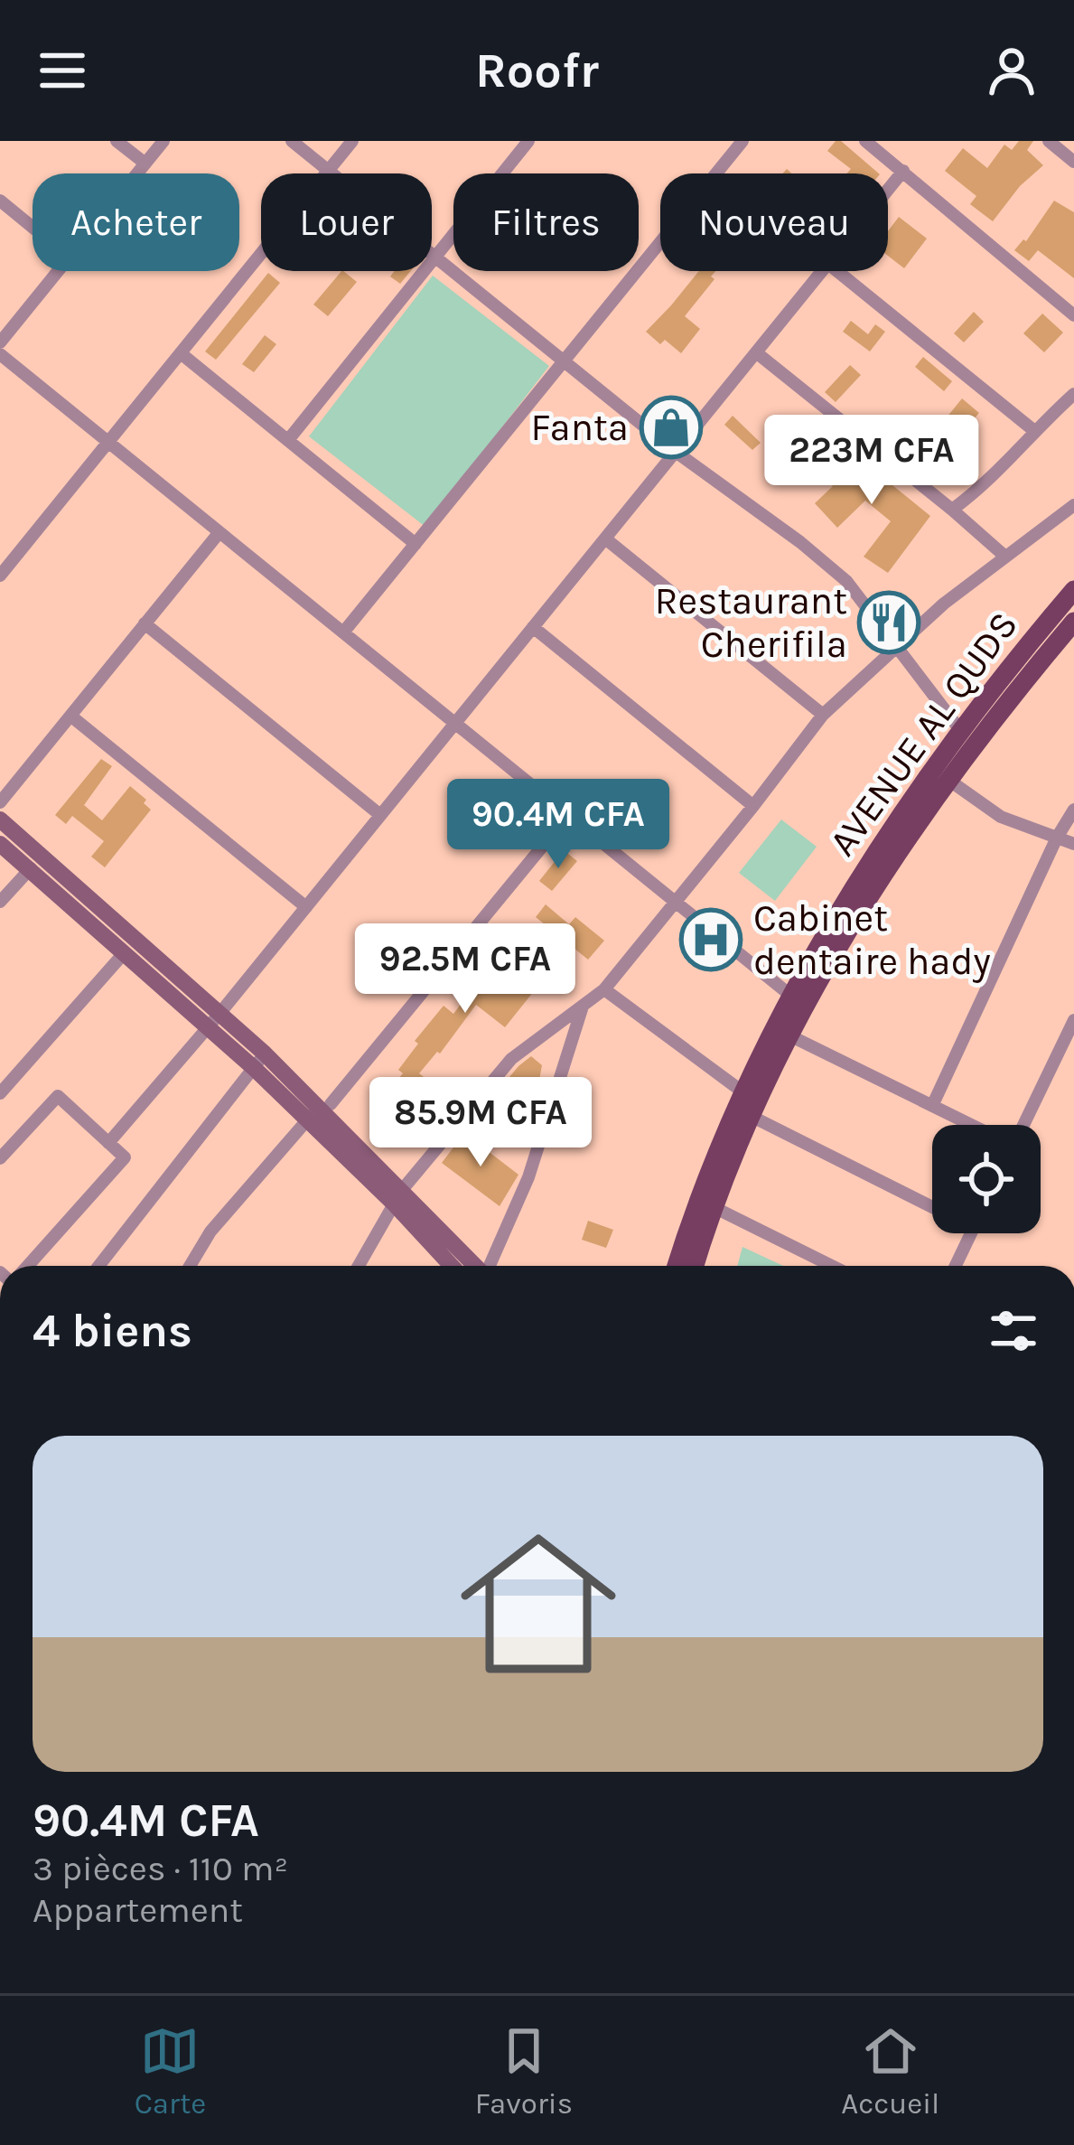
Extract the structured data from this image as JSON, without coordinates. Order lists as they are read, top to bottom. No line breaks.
{"streets":{"main road":["AVENUE AL QUDS"]},"places":{"shop":["Fanta"],"restaurant":["Restaurant Cherifila"],"hospital":["Cabinet dentaire hady"]},"page":{"header":"Roofr","chip":["Acheter","Louer","Filtres","Nouveau"],"price":["223M CFA","90.4M CFA","92.5M CFA","85.9M CFA"],"heading":"4 biens","list":[{"name":"90.4M CFA","note":"3 pièces · 110 m² · Appartement"}],"tabs":["Carte","Favoris","Accueil"]}}
